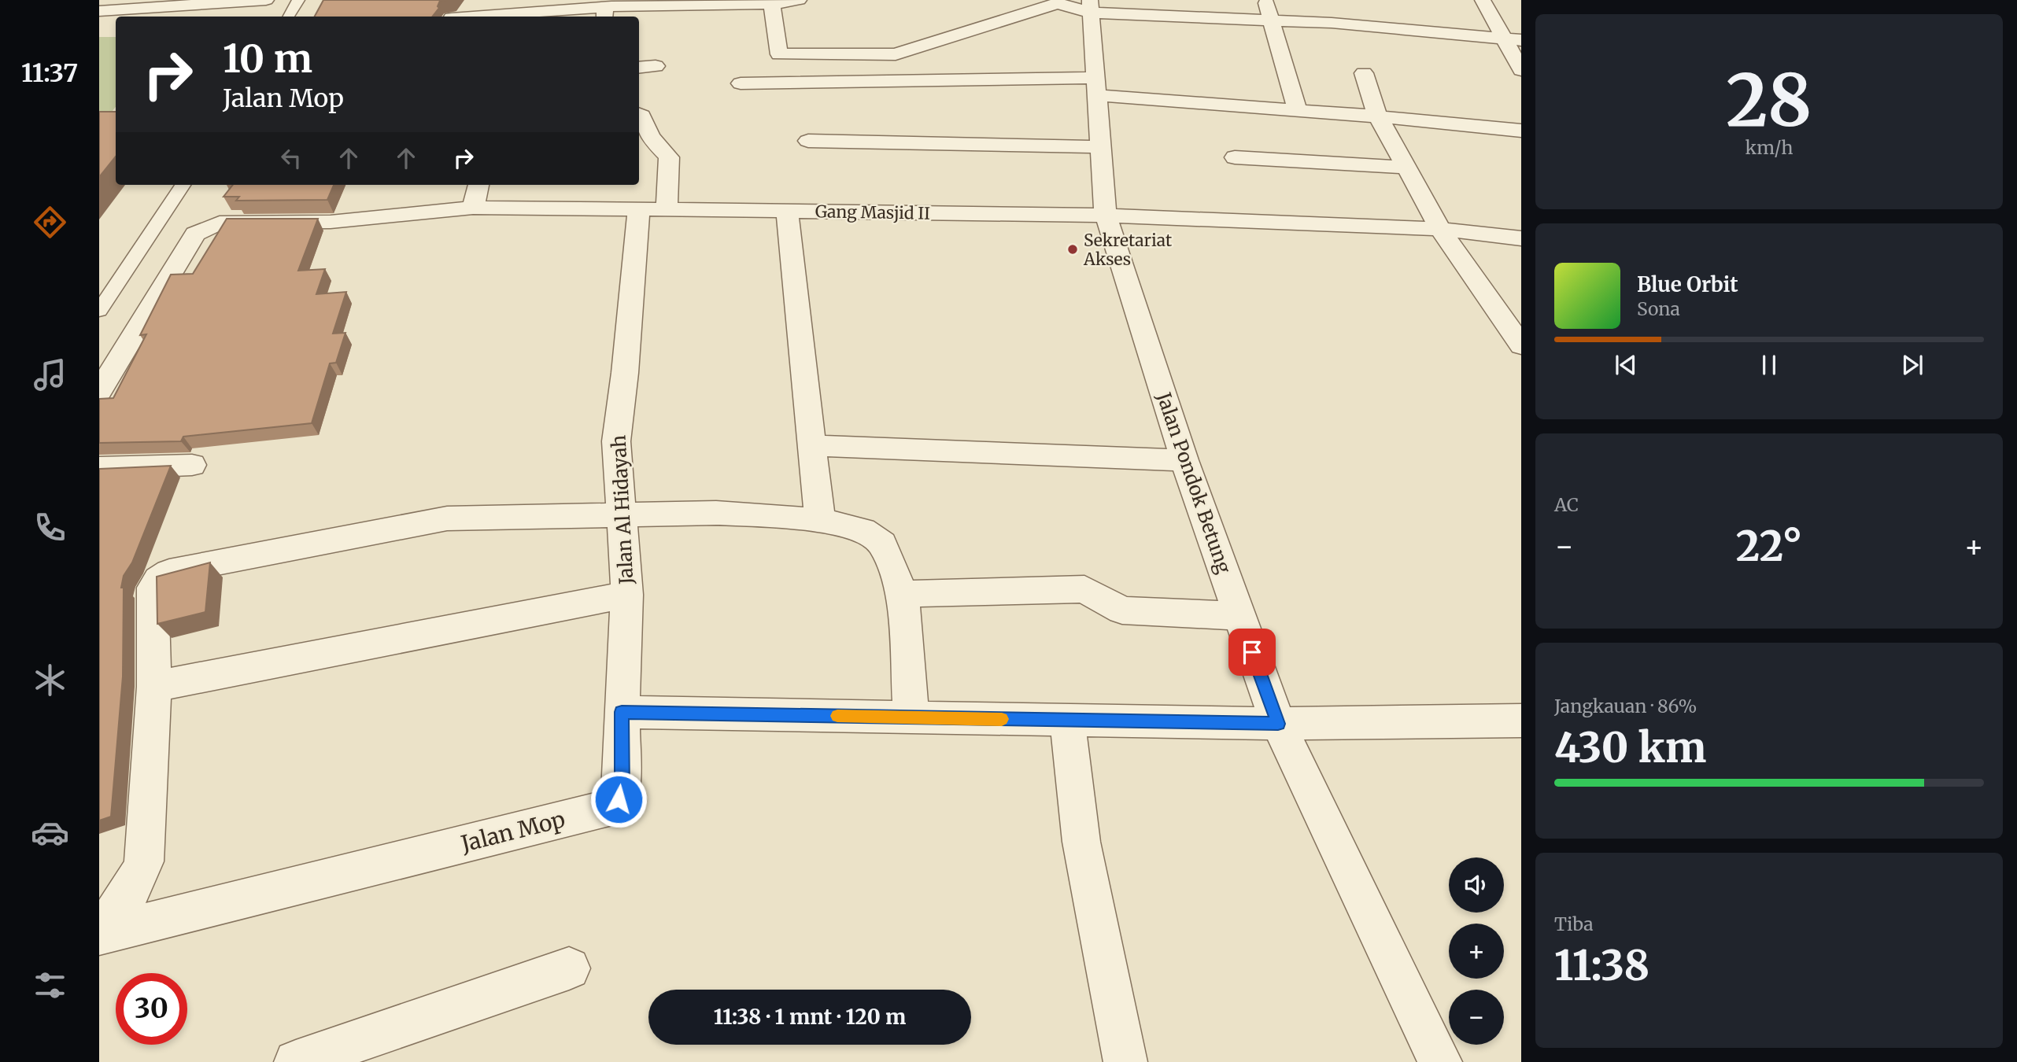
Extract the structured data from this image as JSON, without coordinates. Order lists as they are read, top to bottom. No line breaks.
{"streets":{"street":["Gang Masjid II","Jalan Pondok Betung","Jalan Al Hidayah","Jalan Mop"]},"crossings":[["Gang Masjid II","Jalan Pondok Betung"],["Gang Masjid II","Jalan Al Hidayah"],["Jalan Al Hidayah","Jalan Mop"]],"places":["Sekretariat Akses"],"page":{"tabs":"11:37","tile":[["28","km/h"],"AC",["Jangkauan · 86%","430 km"],["Tiba","11:38"]],"turn":["10 m","Jalan Mop"],"song":["Blue Orbit","Sona"],"heat":["−","22°","+"],"map_buttons":["+","−"],"limit":"30","trip":"11:38 · 1 mnt · 120 m"}}
